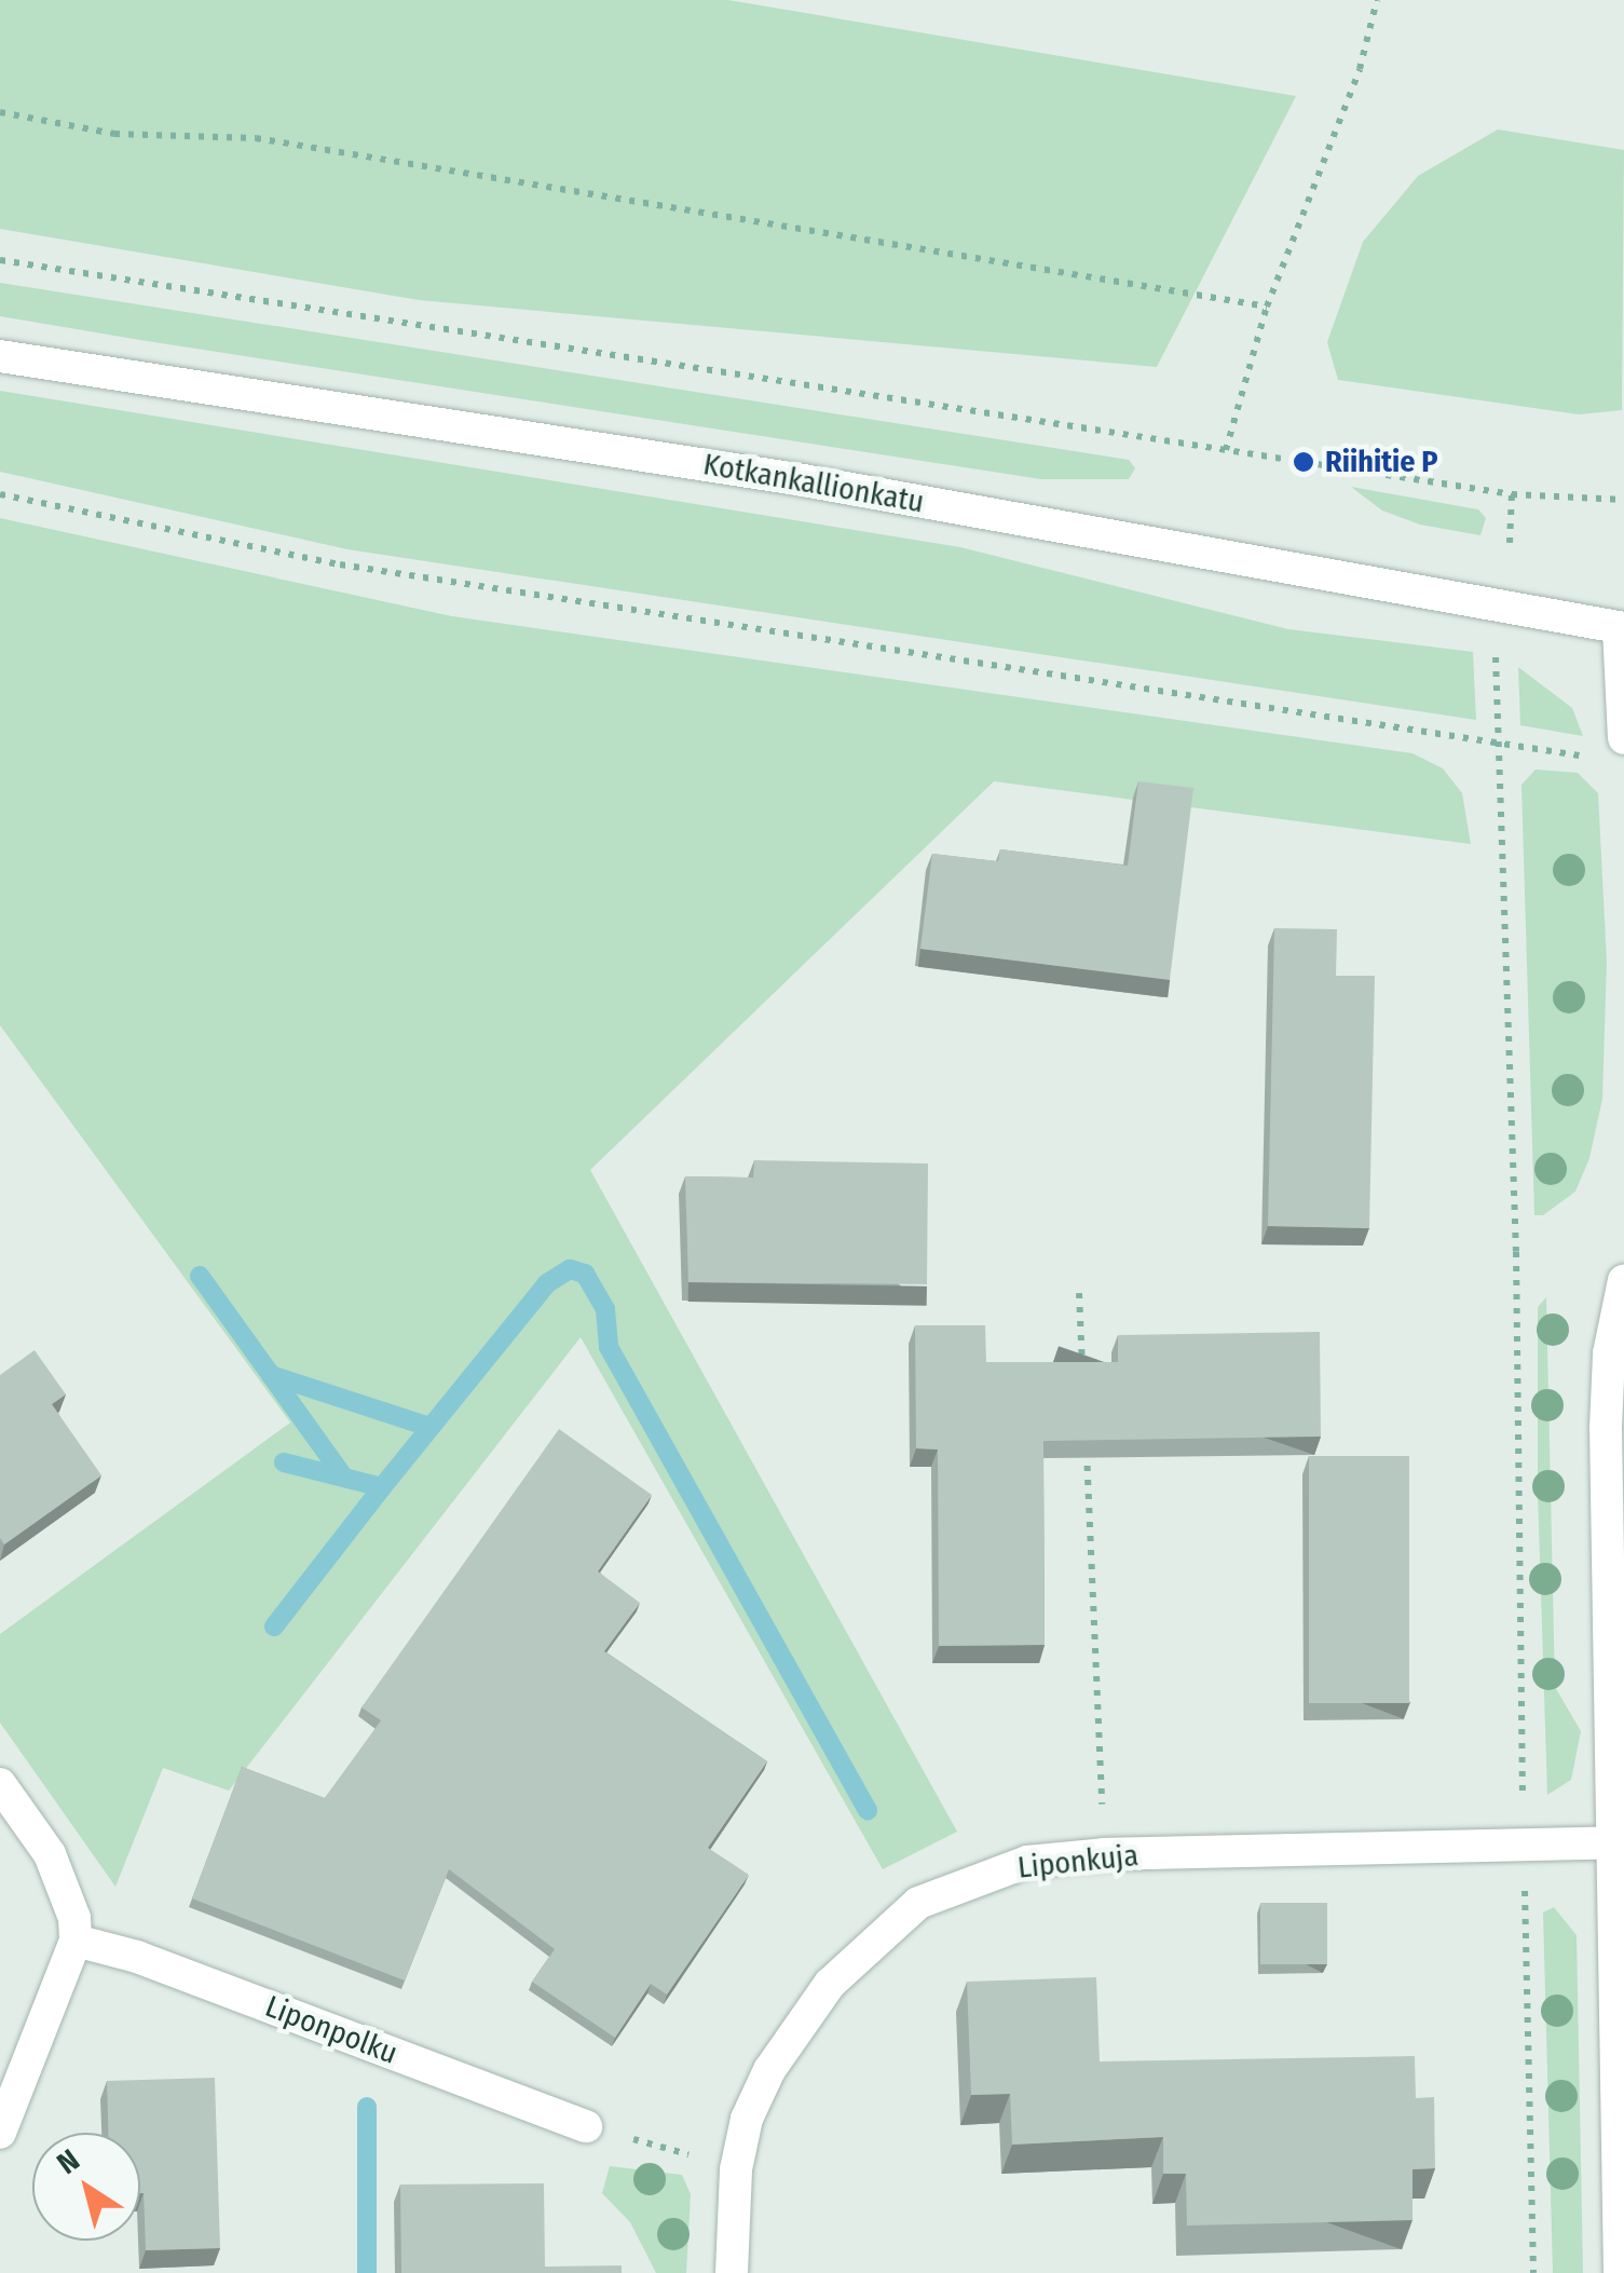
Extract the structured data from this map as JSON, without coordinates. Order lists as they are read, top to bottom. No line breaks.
{"streets":{"street":["Kotkankallionkatu","Liponkuja","Liponpolku"]},"places":["Riihitie P"],"north":"top left"}
